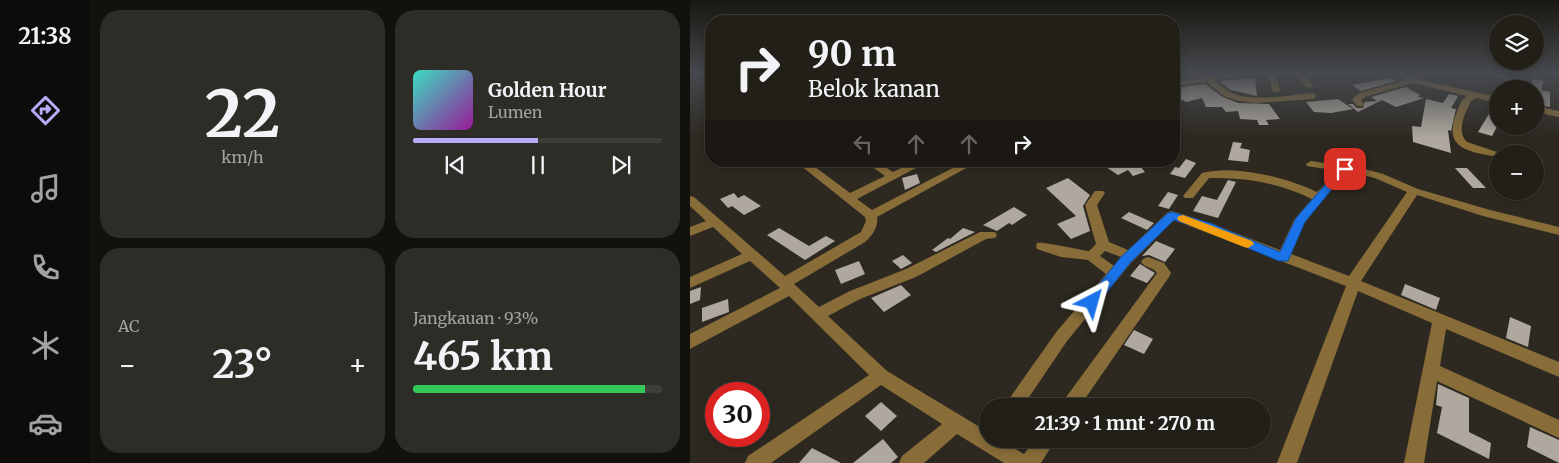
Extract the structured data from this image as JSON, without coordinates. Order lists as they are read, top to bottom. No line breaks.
{"page":{"tabs":"21:38","tile":[["22","km/h"],"AC",["Jangkauan · 93%","465 km"]],"map_buttons":["+","−"],"turn":["90 m","Belok kanan"],"song":["Golden Hour","Lumen"],"heat":["−","23°","+"],"limit":"30","trip":"21:39 · 1 mnt · 270 m"}}
